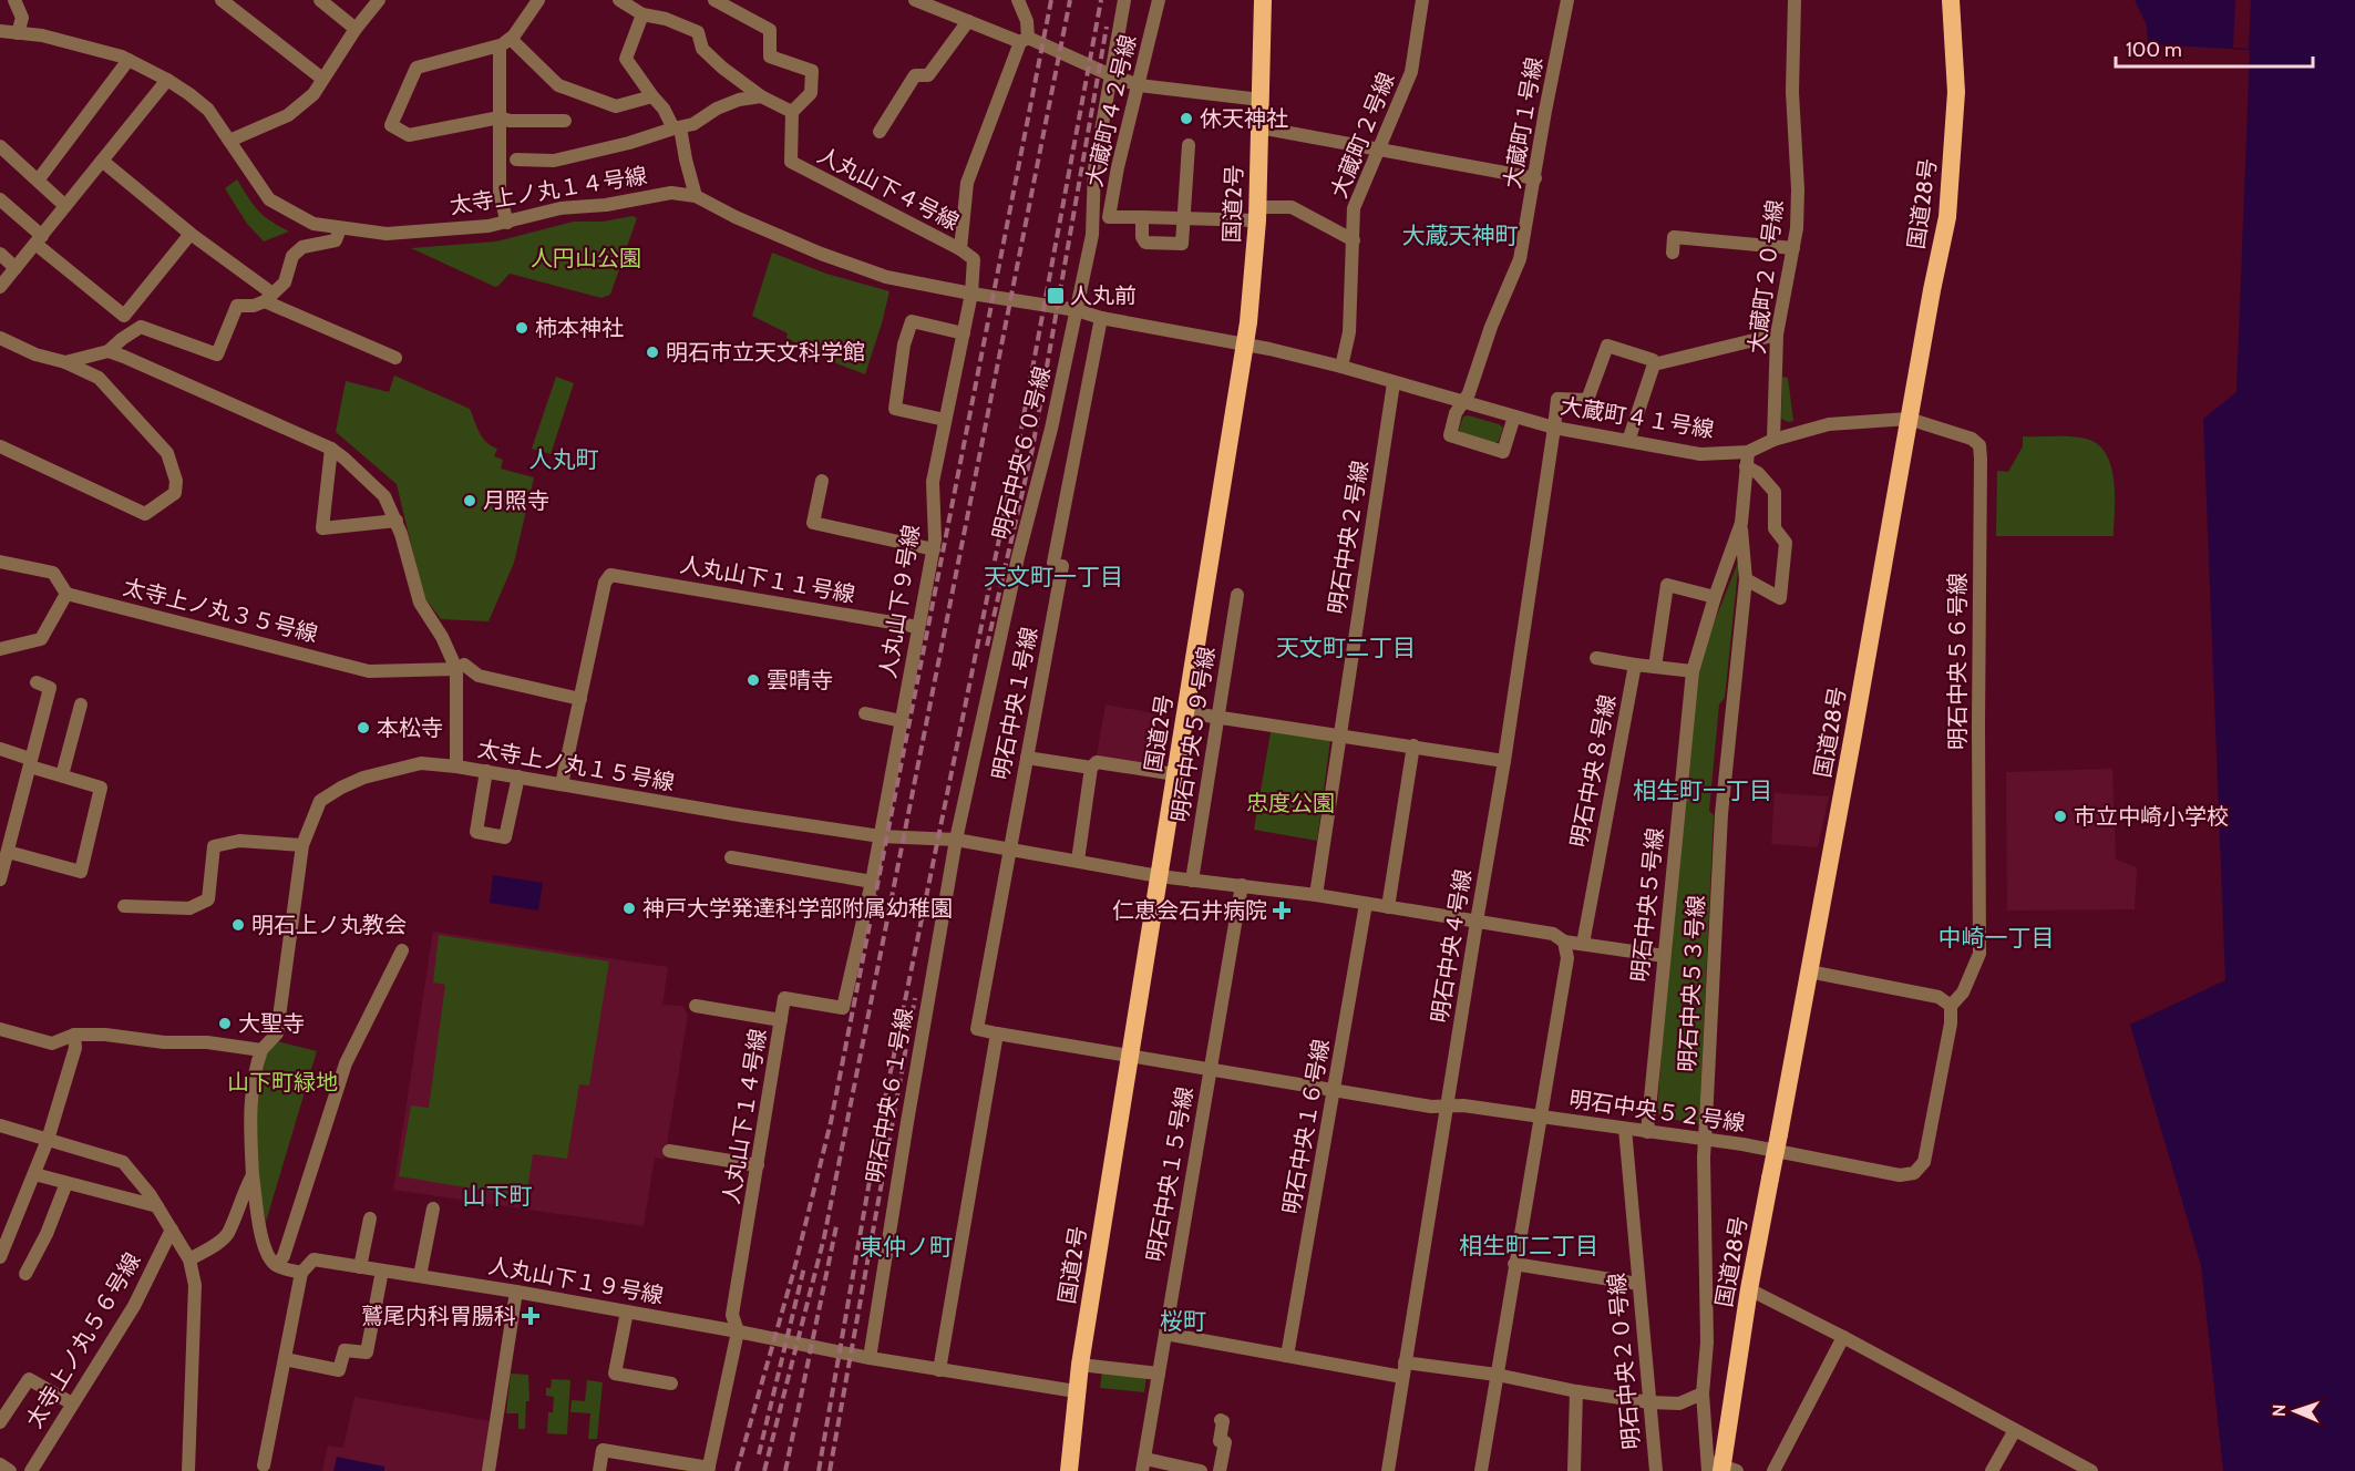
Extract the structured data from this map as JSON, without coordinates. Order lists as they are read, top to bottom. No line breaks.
{"streets":{"highway":["国道2号","国道28号"],"street":["大蔵町４２号線","大蔵町１号線","大蔵町２号線","人丸山下４号線","太寺上ノ丸１４号線","大蔵町２０号線","大蔵町４１号線","明石中央６０号線","明石中央２号線","人丸山下１１号線","人丸山下９号線","太寺上ノ丸３５号線","明石中央５６号線","明石中央１号線","明石中央５９号線","太寺上ノ丸１５号線","明石中央８号線","明石中央５号線","明石中央４号線","明石中央５３号線","明石中央６１号線","明石中央５２号線","人丸山下１４号線","明石中央１６号線","明石中央１５号線","人丸山下１９号線","太寺上ノ丸５６号線","明石中央２０号線"]},"crossings":[["大蔵町１号線","大蔵町４１号線"],["大蔵町２号線","大蔵町４１号線"],["人丸山下４号線","人丸山下９号線"],["太寺上ノ丸１４号線","大蔵町４１号線"],["太寺上ノ丸１４号線","明石中央６０号線"],["太寺上ノ丸１４号線","人丸山下９号線"],["太寺上ノ丸１４号線","明石中央１号線"],["国道2号","大蔵町４１号線"],["国道2号","太寺上ノ丸１５号線"],["国道2号","人丸山下１９号線"],["国道28号","大蔵町４１号線"],["国道28号","明石中央５６号線"],["国道28号","明石中央５３号線"],["大蔵町２０号線","大蔵町４１号線"],["大蔵町４１号線","明石中央２号線"],["大蔵町４１号線","明石中央５６号線"],["大蔵町４１号線","明石中央１号線"],["大蔵町４１号線","明石中央５号線"],["大蔵町４１号線","明石中央４号線"],["明石中央６０号線","太寺上ノ丸１５号線"],["明石中央６０号線","明石中央６１号線"],["人丸山下１１号線","人丸山下９号線"],["人丸山下９号線","太寺上ノ丸１５号線"],["人丸山下９号線","人丸山下１４号線"],["太寺上ノ丸３５号線","太寺上ノ丸１５号線"],["明石中央５６号線","明石中央５２号線"],["明石中央１号線","太寺上ノ丸１５号線"],["太寺上ノ丸１５号線","明石中央６１号線"],["太寺上ノ丸１５号線","人丸山下１４号線"],["明石中央５号線","明石中央５３号線"],["明石中央５号線","明石中央５２号線"],["明石中央６１号線","人丸山下１９号線"],["明石中央５２号線","明石中央２０号線"],["人丸山下１４号線","人丸山下１９号線"]],"districts":["大蔵天神町","人丸町","天文町一丁目","天文町二丁目","相生町一丁目","中崎一丁目","山下町","相生町二丁目","東仲ノ町","桜町"],"parks":["人円山公園","忠度公園","山下町緑地"],"places":{"other":["休天神社","柿本神社","明石市立天文科学館","月照寺","雲晴寺","本松寺","市立中崎小学校","神戸大学発達科学部附属幼稚園","明石上ノ丸教会","大聖寺"],"transit":["人丸前"],"health":["仁恵会石井病院","鷲尾内科胃腸科"]},"scale_bar":"100 m","north":"left"}
